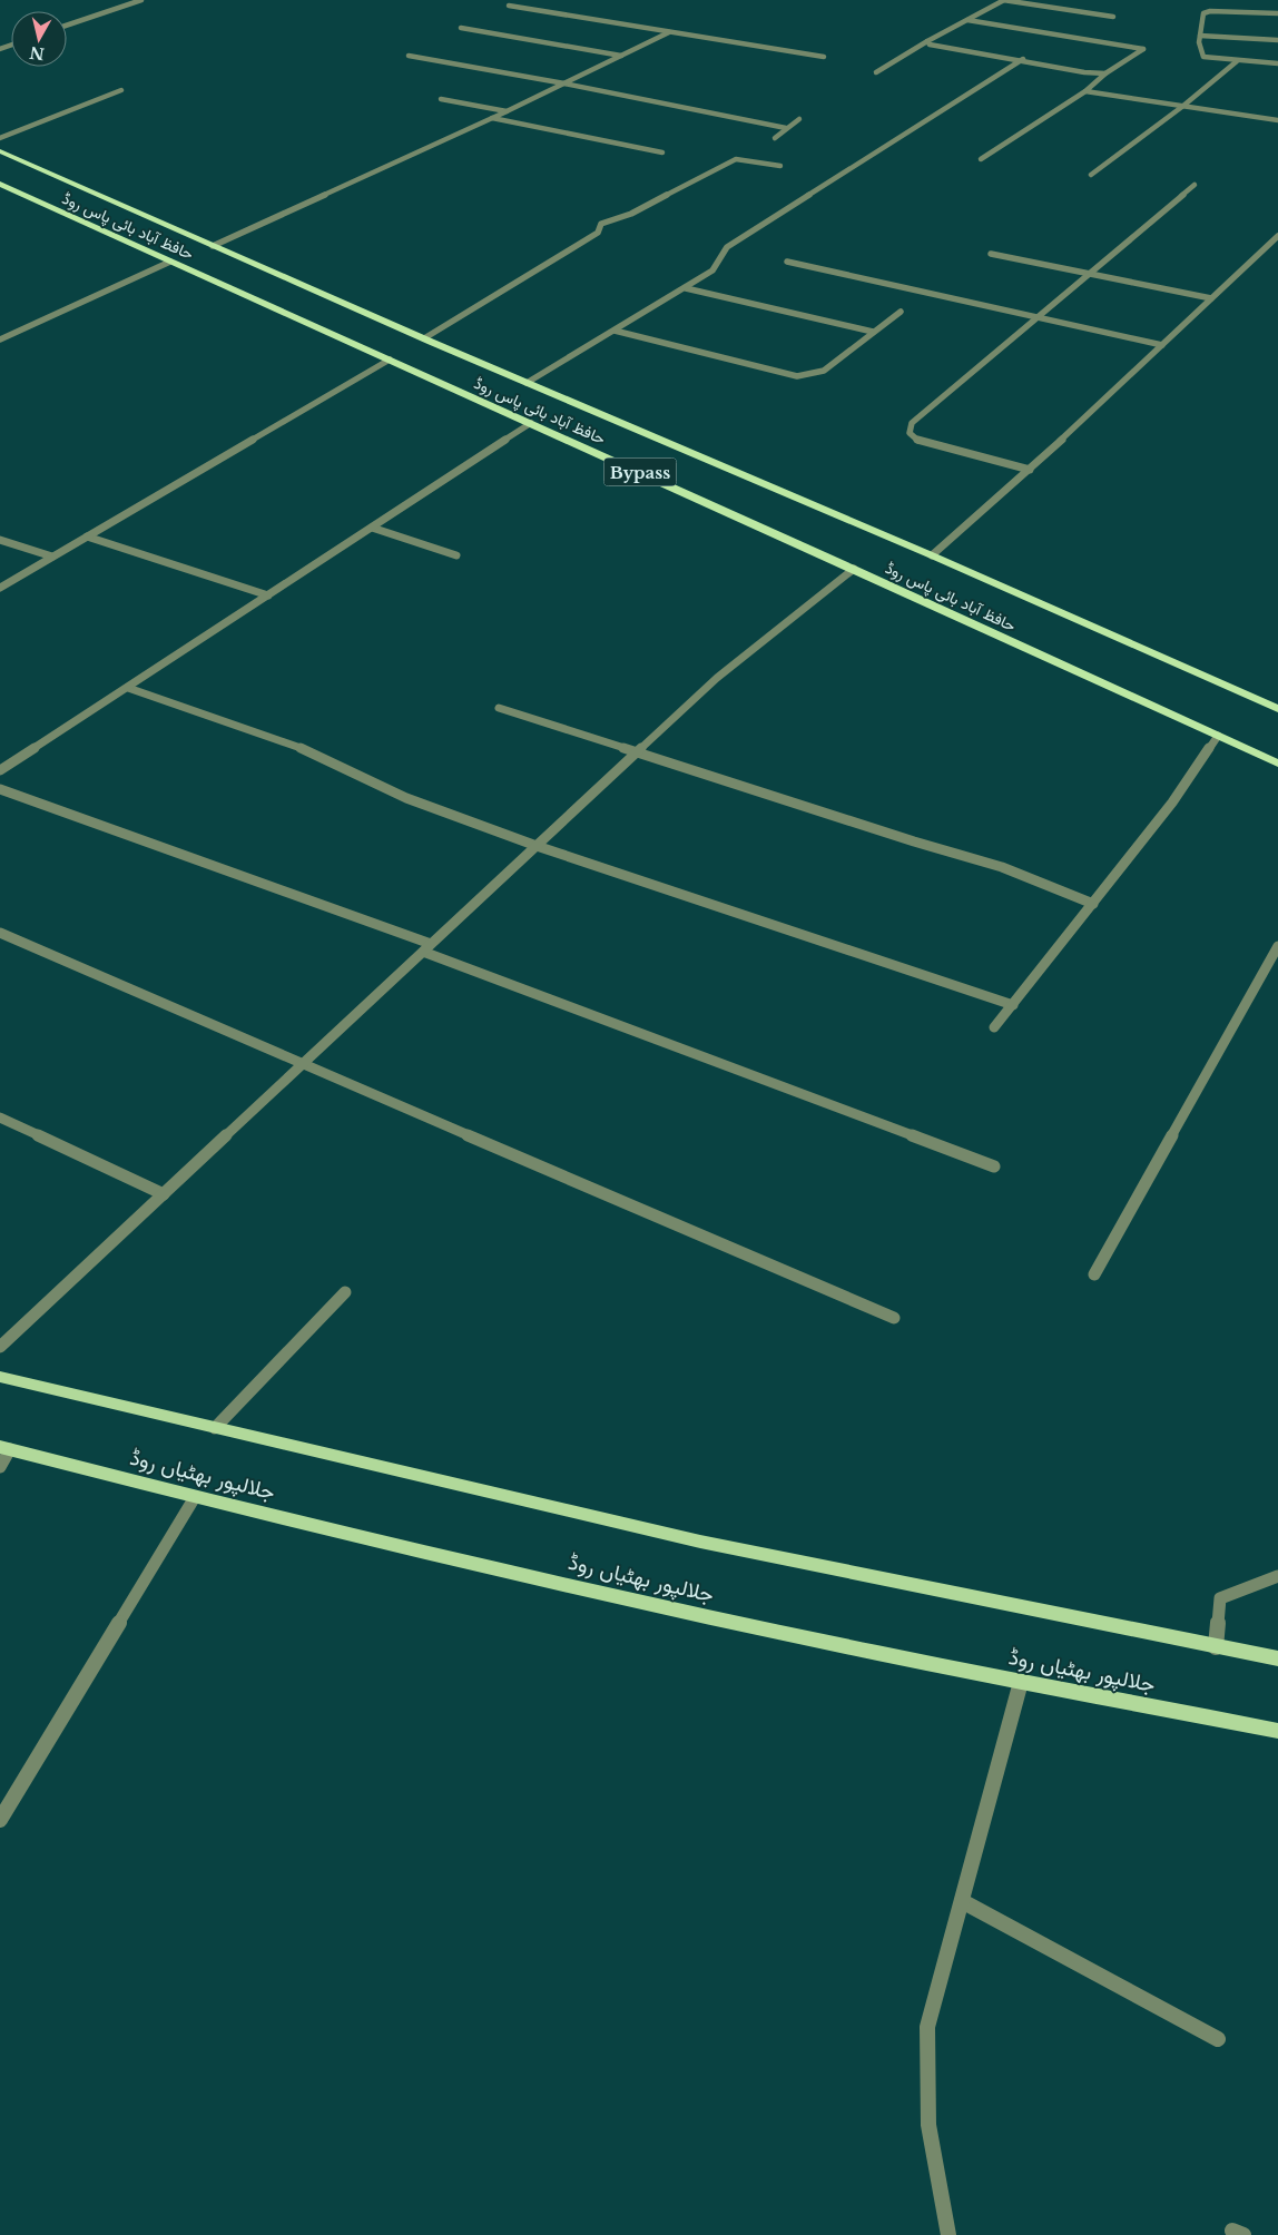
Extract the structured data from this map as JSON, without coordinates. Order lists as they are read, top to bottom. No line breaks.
{"streets":{"highway":["حافظ آباد بائی پاس روڈ","Bypass"],"main road":["جلالپور بھٹیاں روڈ"]},"north":"bottom"}
